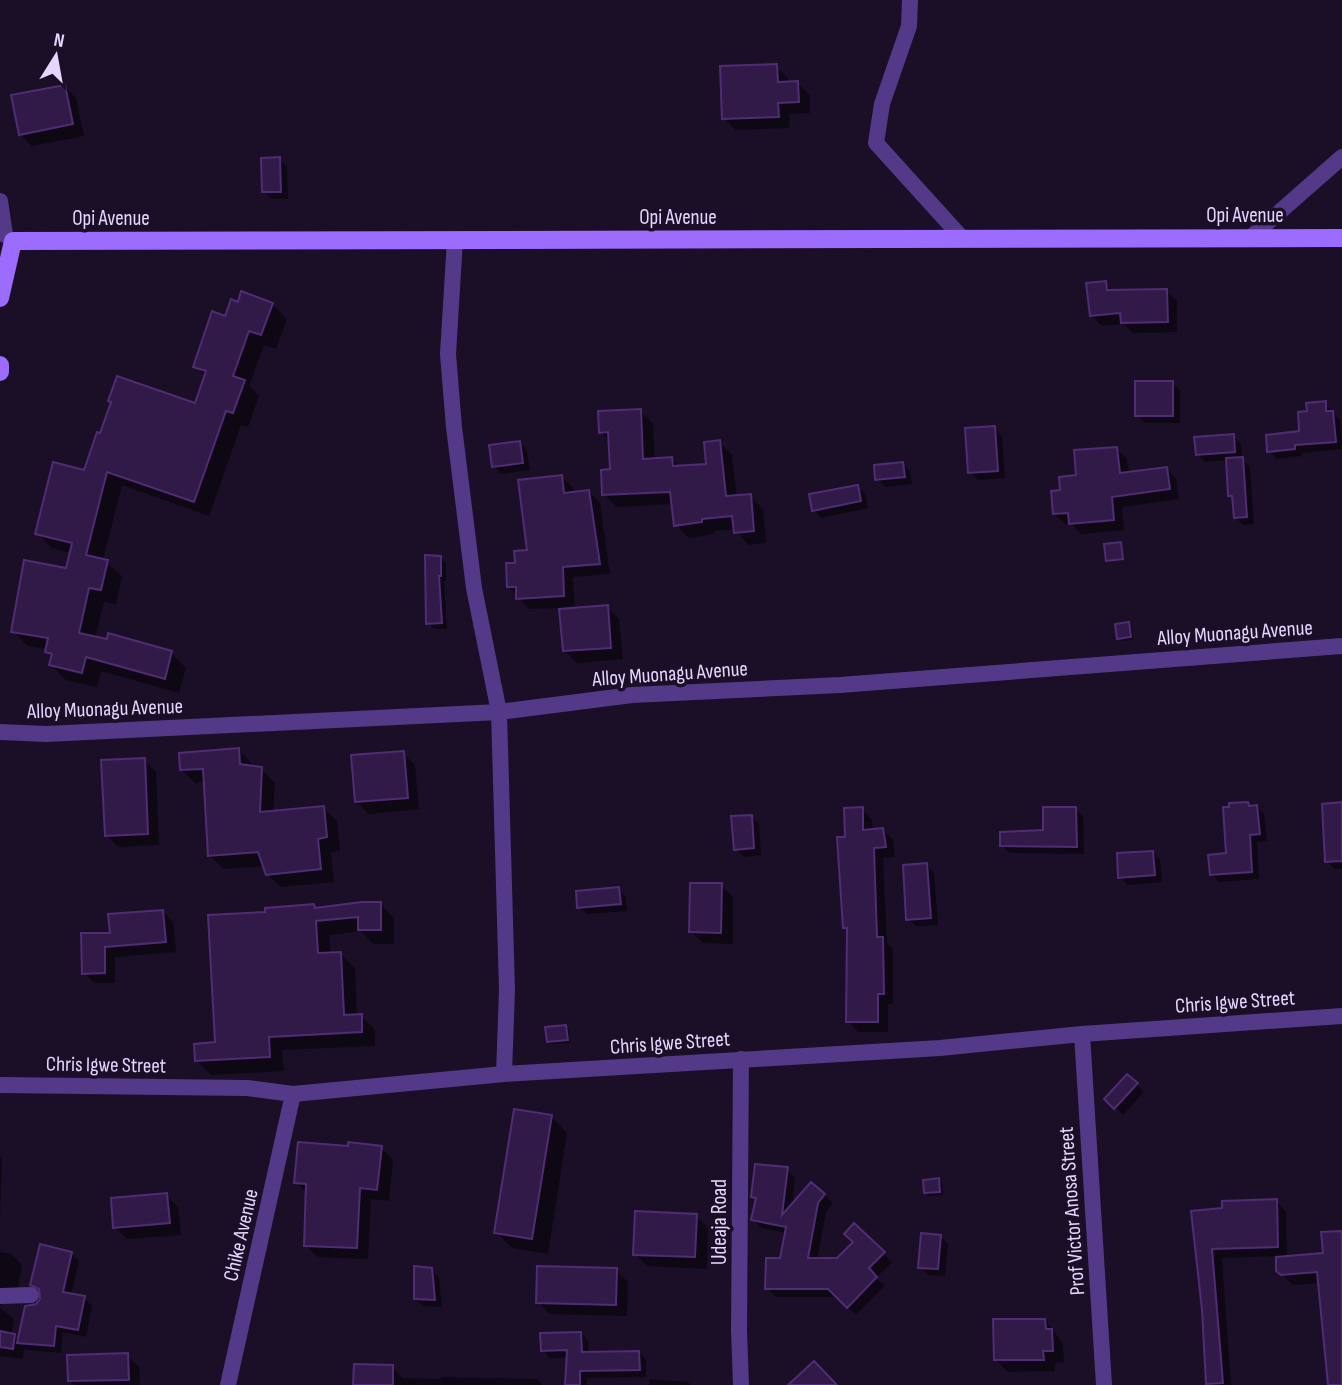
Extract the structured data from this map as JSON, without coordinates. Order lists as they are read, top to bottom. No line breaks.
{"streets":{"street":["Opi Avenue","Alloy Muonagu Avenue","Chris Igwe Street","Prof Victor Anosa Street","Udeaja Road","Chike Avenue"]},"crossings":[["Chris Igwe Street","Prof Victor Anosa Street"],["Chris Igwe Street","Udeaja Road"],["Chris Igwe Street","Chike Avenue"]],"north":"top"}
